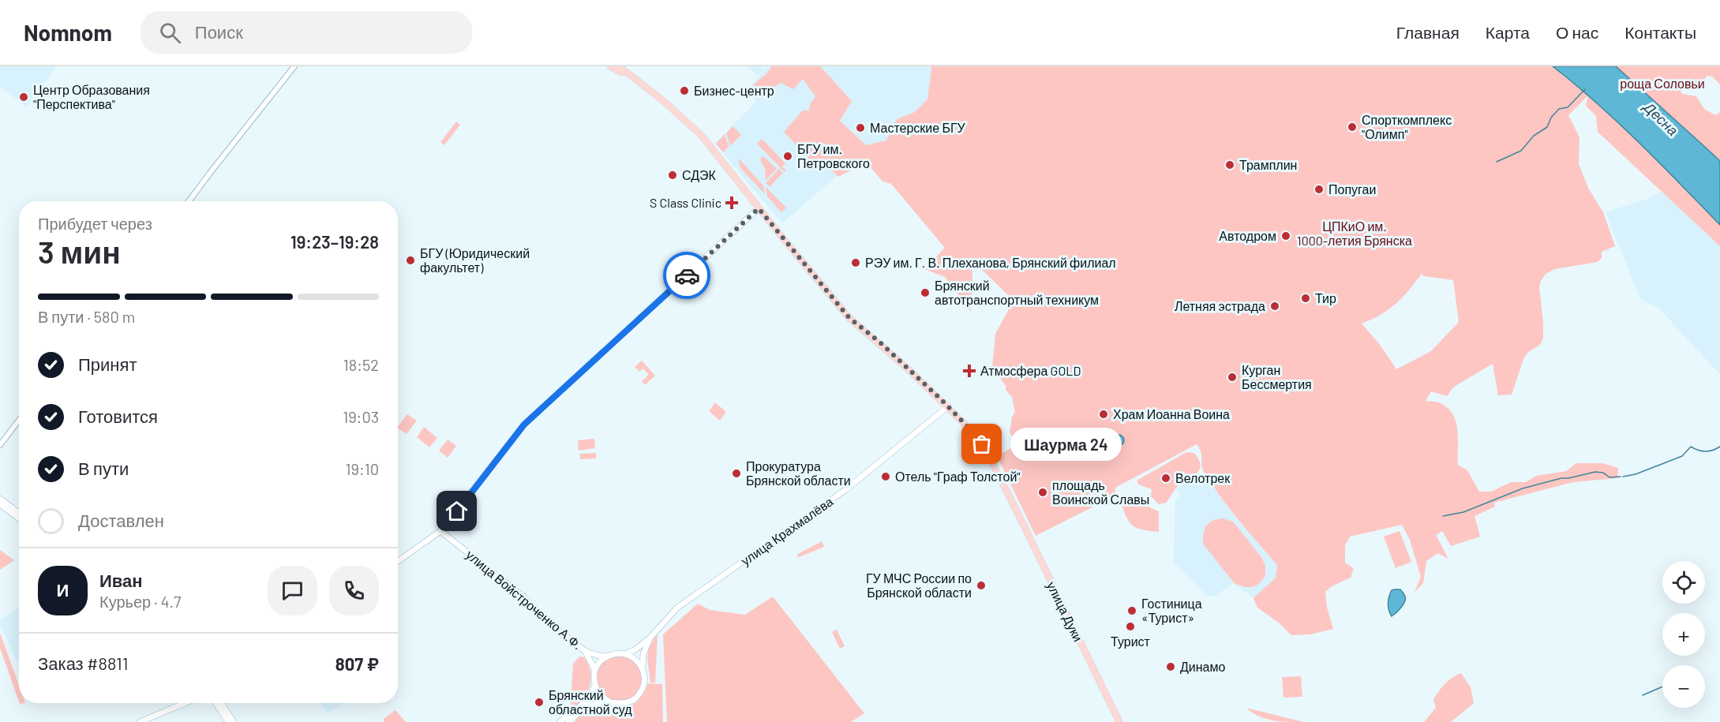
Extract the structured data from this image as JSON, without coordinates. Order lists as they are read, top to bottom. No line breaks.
{"streets":{"main road":["улица Крахмалёва","улица Войстроченко А.Ф.","улица Дуки"]},"crossings":[["улица Крахмалёва","улица Войстроченко А.Ф."],["улица Крахмалёва","улица Дуки"]],"water":["Десна"],"parks":["роща Соловьи","ЦПКиО им. 1000-летия Брянска"],"places":{"other":["Бизнес-центр","Центр Образования \"Перспектива\"","Спорткомплекс \"Олимп\"","Мастерские БГУ","БГУ им. Петровского","Трамплин","СДЭК","Попугаи","Автодром","БГУ (Юридический факультет)","РЭУ им. Г. В. Плеханова, Брянский филиал","Брянский автотранспортный техникум","Тир","Летняя эстрада","Курган Бессмертия","Храм Иоанна Воина","Шаурма 24","Прокуратура Брянской области","Отель \"Граф Толстой\"","Велотрек","площадь Воинской Славы","ГУ МЧС России по Брянской области","Гостиница «Турист»","Турист","Динамо","Брянский областной суд"],"health":["S Class Clinic","Атмосфера GOLD"]},"page":{"header":"Nomnom","search":"Поиск","nav":["Главная","Карта","О нас","Контакты"],"heading":["3 мин","Прибудет через","19:23–19:28"],"panel":["Иван","Курьер · 4.7","Заказ #8811","807 ₽"],"bar":"В пути · 580 m","list":[["Принят","18:52"],["Готовится","19:03"],["В пути","19:10"],"Доставлен"],"bubble":"Шаурма 24","map_buttons":["+","−"],"round":"И"}}
